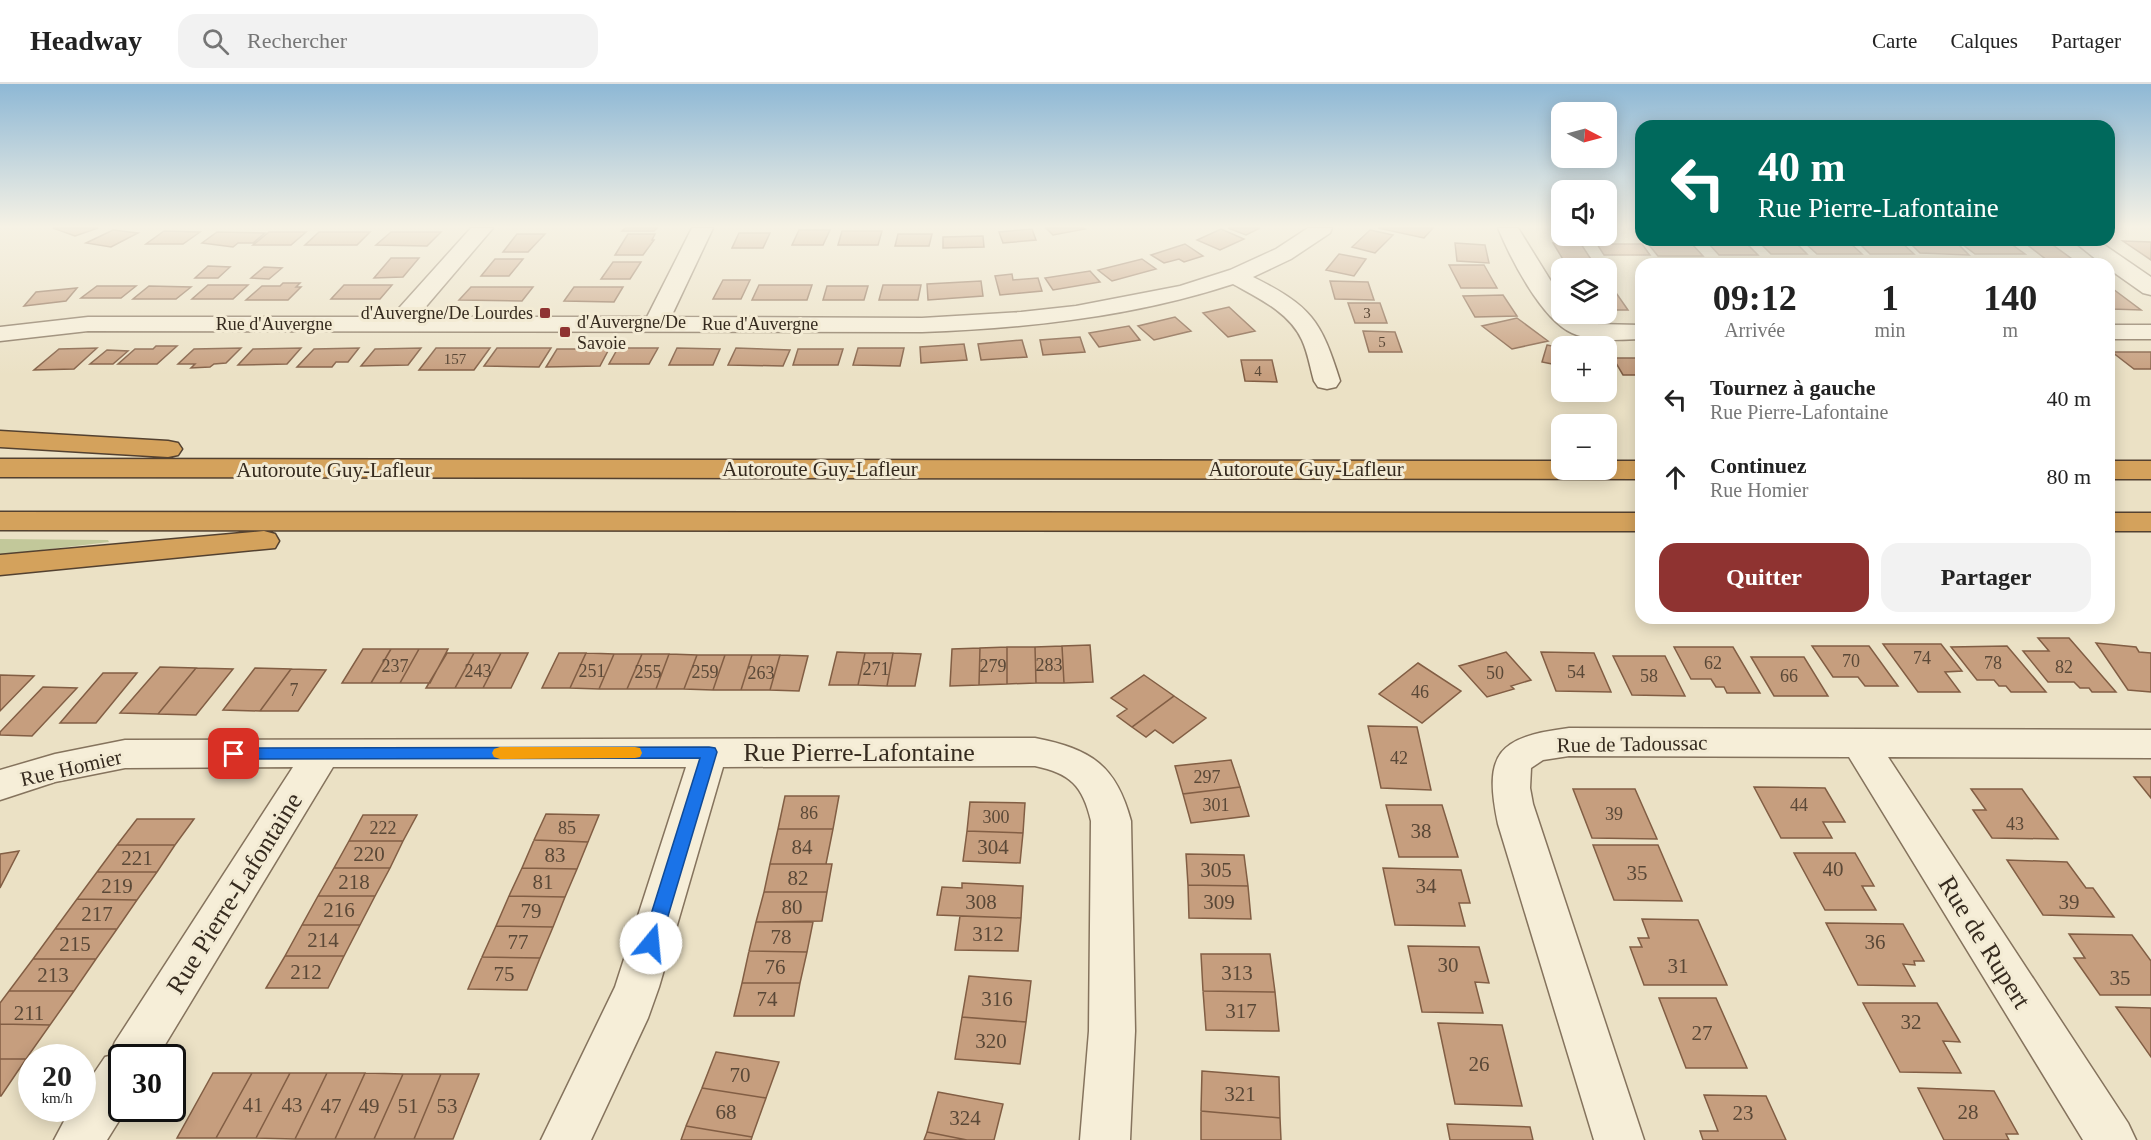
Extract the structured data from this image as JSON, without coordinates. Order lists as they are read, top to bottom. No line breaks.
{"streets":{"highway":["Autoroute Guy-Lafleur"],"street":["Rue d'Auvergne","Rue de Tadoussac","Rue Pierre-Lafontaine","Rue Homier","Rue de Rupert"]},"crossings":[["Rue de Tadoussac","Rue de Rupert"],["Rue Pierre-Lafontaine","Rue Homier"]],"places":{"transit":["d'Auvergne/De Lourdes","d'Auvergne/De Savoie"]},"house_numbers":["3","5","157","4","74","70","62","78","283","237","279","82","271","243","251","255","259","54","263","50","58","66","7","46","42","297","301","44","86","39","300","43","222","85","38","84","304","220","83","221","40","305","35","82","218","81","219","34","308","309","39","80","216","79","217","312","78","214","77","36","215","30","31","76","212","313","75","213","35","74","316","317","211","32","27","320","26","70","321","41","43","47","49","51","53","68","28","23","324"],"north":"right","page":{"header":"Headway","search":"Rechercher","nav":["Carte","Calques","Partager"],"map_buttons":["+","−"],"turn":["40 m","Rue Pierre-Lafontaine"],"eta":["09:12","Arrivée","1","min","140","m"],"list":[{"name":"Tournez à gauche","note":"Rue Pierre-Lafontaine","value":"40 m"},{"name":"Continuez","note":"Rue Homier","value":"80 m"}],"buttons":["Quitter","Partager"],"speed":"20 km/h","limit":"30"}}
